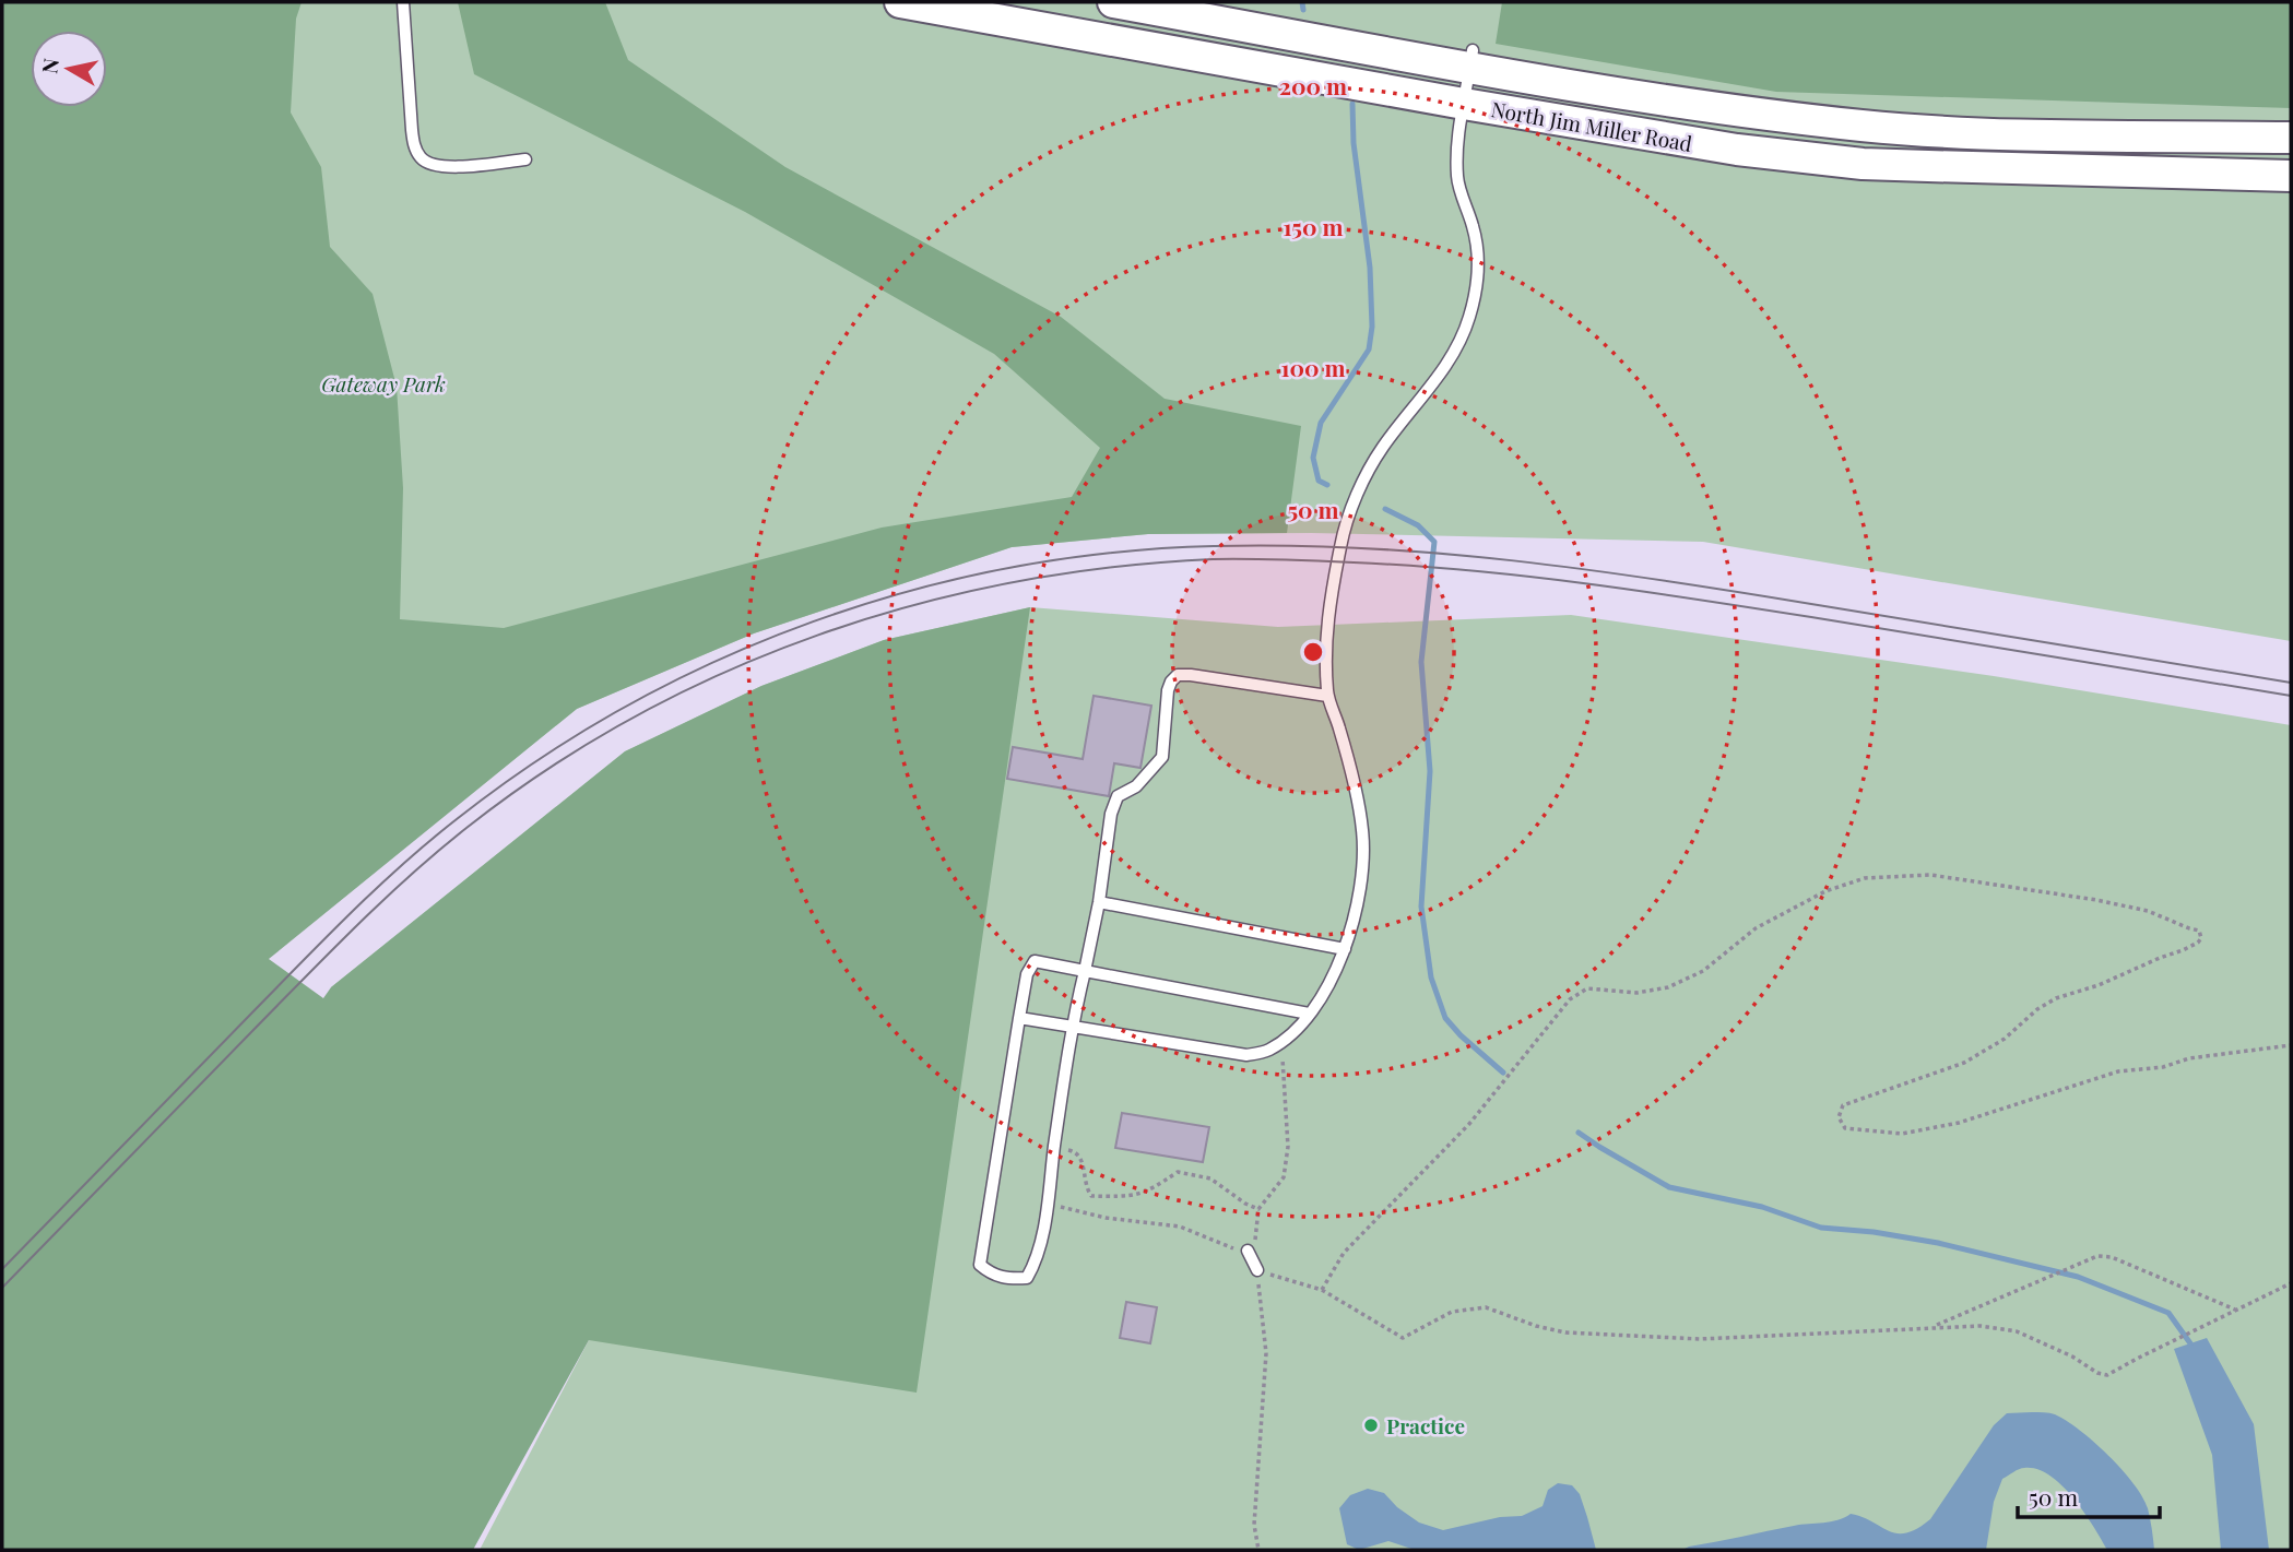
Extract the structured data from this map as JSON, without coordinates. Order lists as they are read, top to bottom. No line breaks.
{"streets":{"main road":["North Jim Miller Road"]},"parks":["Gateway Park"],"places":["Practice"],"scale_bar":"50 m","north":"left","rings":["200 m","150 m","100 m","50 m"]}
